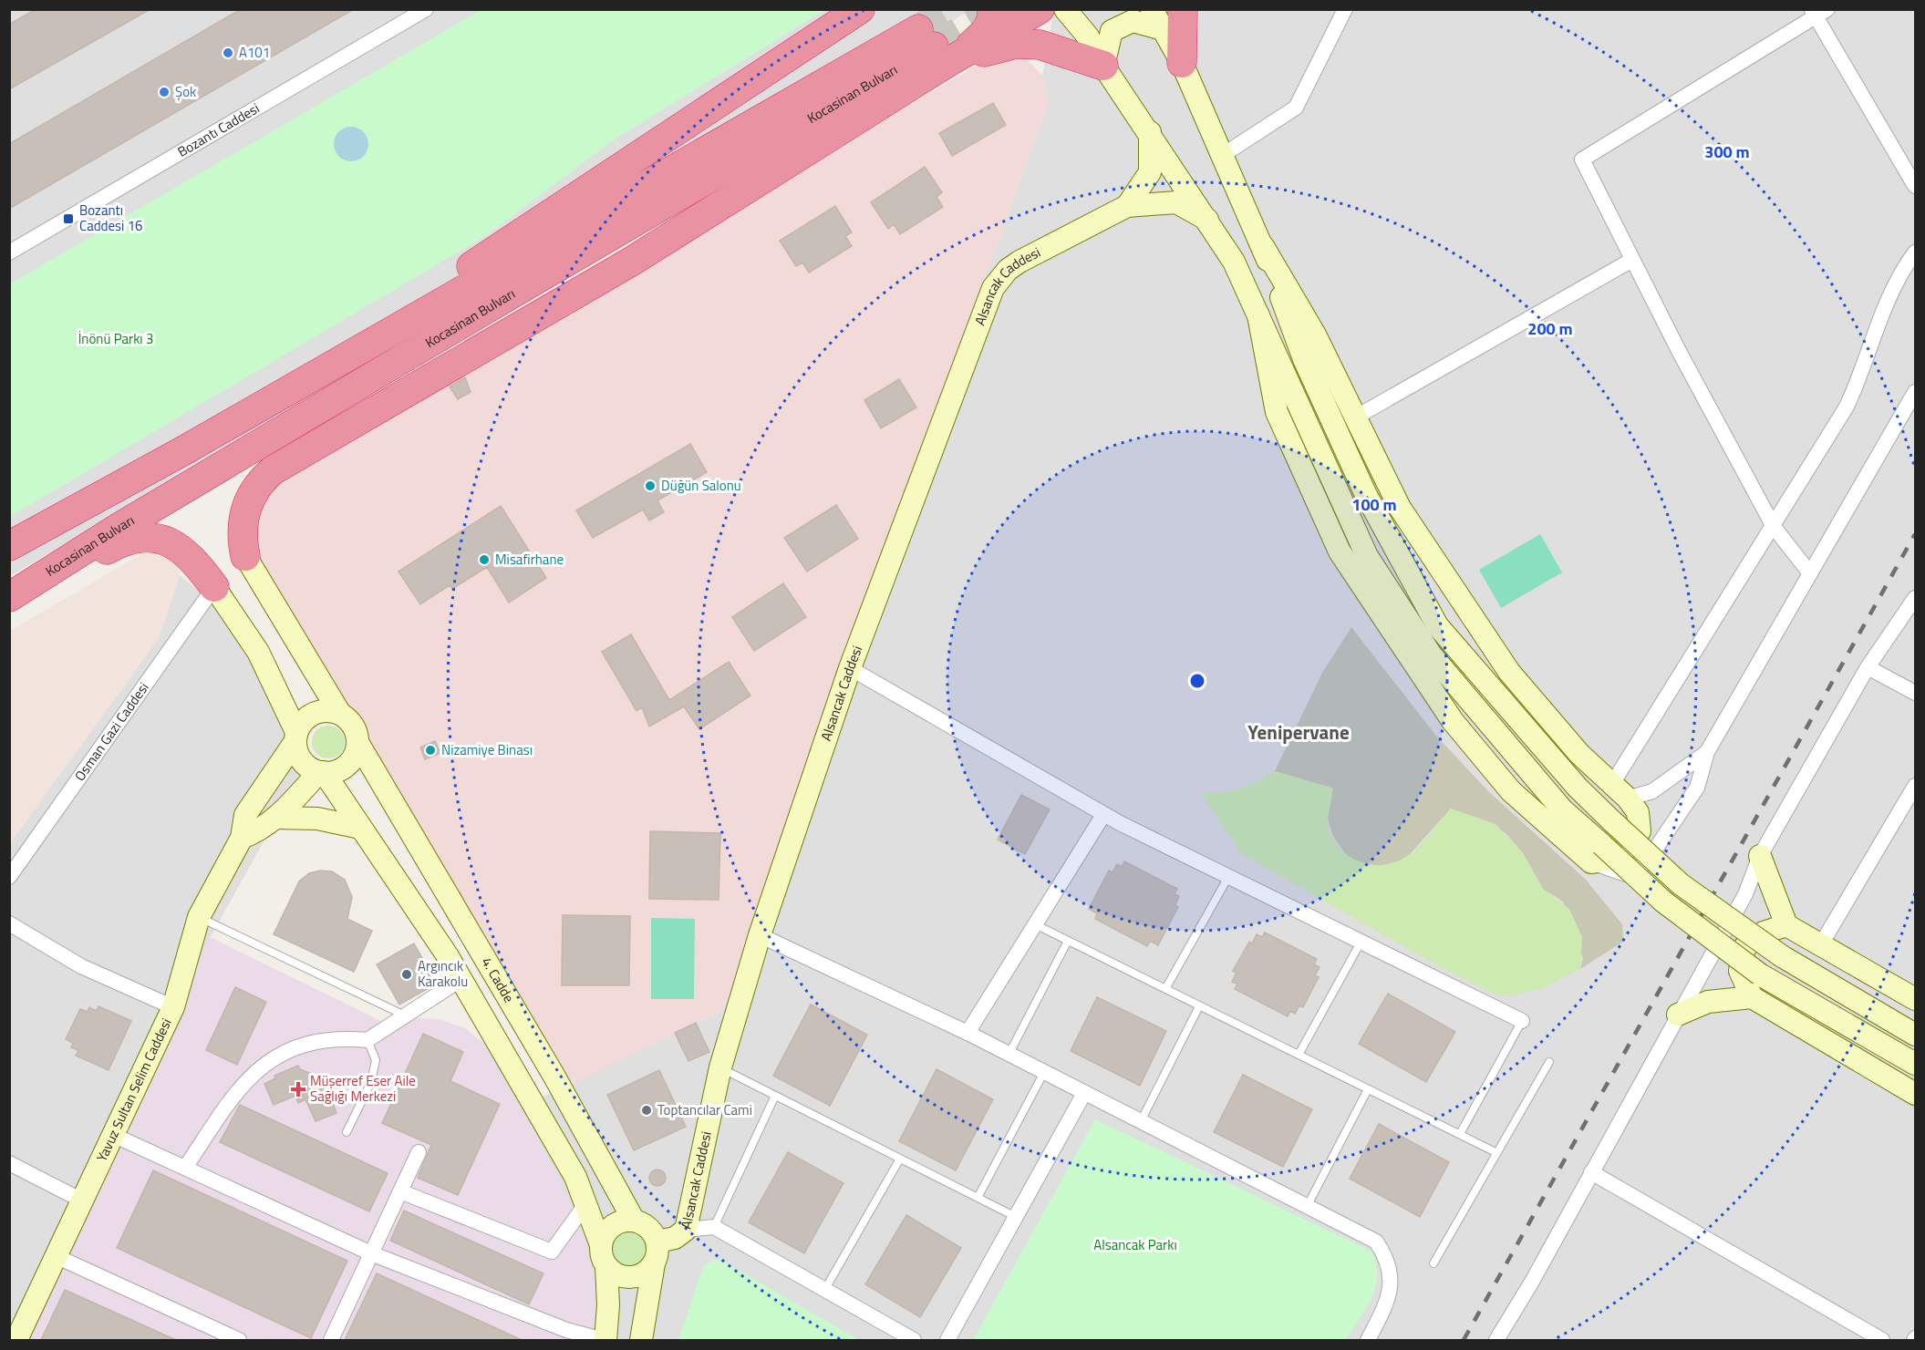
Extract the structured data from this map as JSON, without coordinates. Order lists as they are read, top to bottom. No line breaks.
{"streets":{"highway":["Kocasinan Bulvarı"],"street":["Bozantı Caddesi","Alsancak Caddesi","Osman Gazi Caddesi","4. Cadde","Yavuz Sultan Selim Caddesi"]},"crossings":[["Alsancak Caddesi","4. Cadde"],["4. Cadde","Yavuz Sultan Selim Caddesi"]],"districts":["Yenipervane"],"parks":["İnönü Parkı 3","Alsancak Parkı"],"places":{"other":["A101","Şok","Düğün Salonu","Misafirhane","Nizamiye Binası","Argıncık Karakolu","Toptancılar Cami"],"transit":["Bozantı Caddesi 16"],"health":["Müşerref Eser Aile Sağlığı Merkezi"]},"rings":["300 m","200 m","100 m"]}
